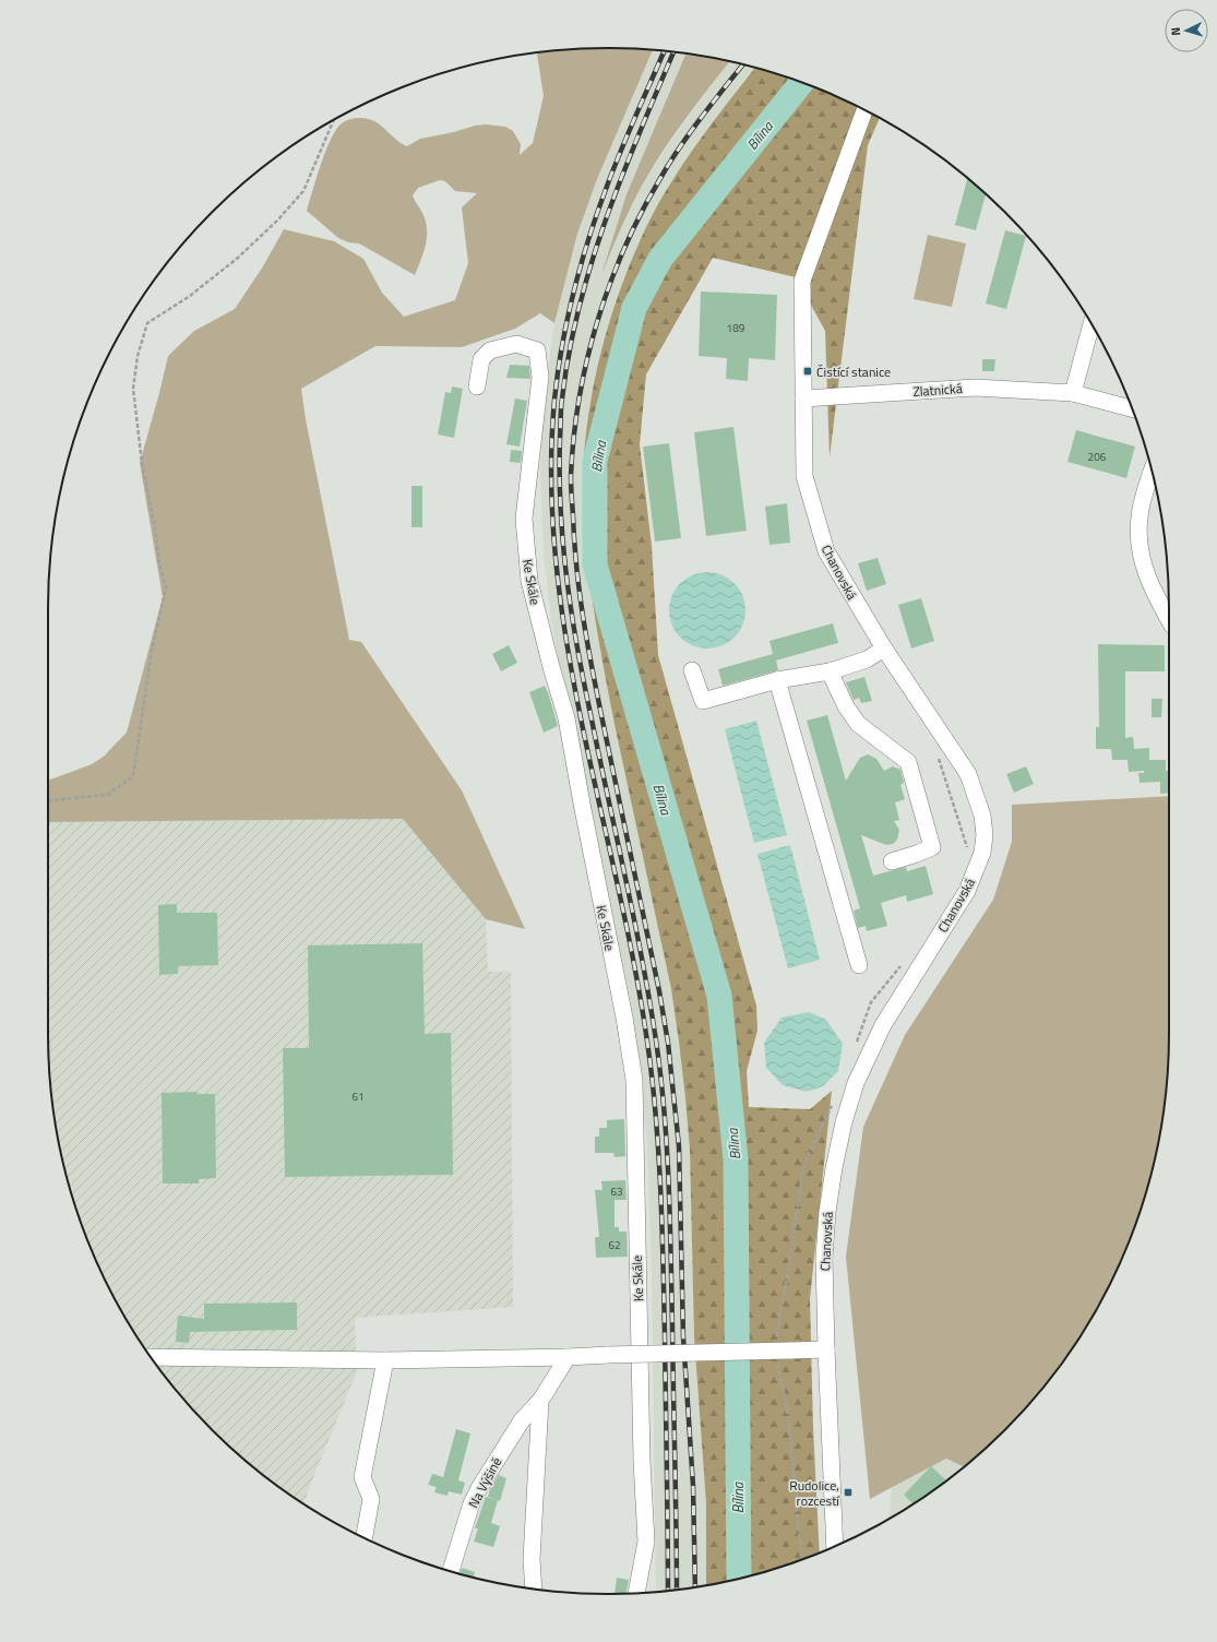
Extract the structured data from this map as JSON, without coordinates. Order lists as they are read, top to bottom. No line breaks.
{"streets":{"street":["Zlatnická","Chanovská","Ke Skále","Na Výšině"]},"crossings":[["Zlatnická","Chanovská"]],"water":["Bílina"],"places":{"transit":["Čistící stanice","Rudolice, rozcestí"]},"house_numbers":["189","206","61","63","62"],"north":"left"}
